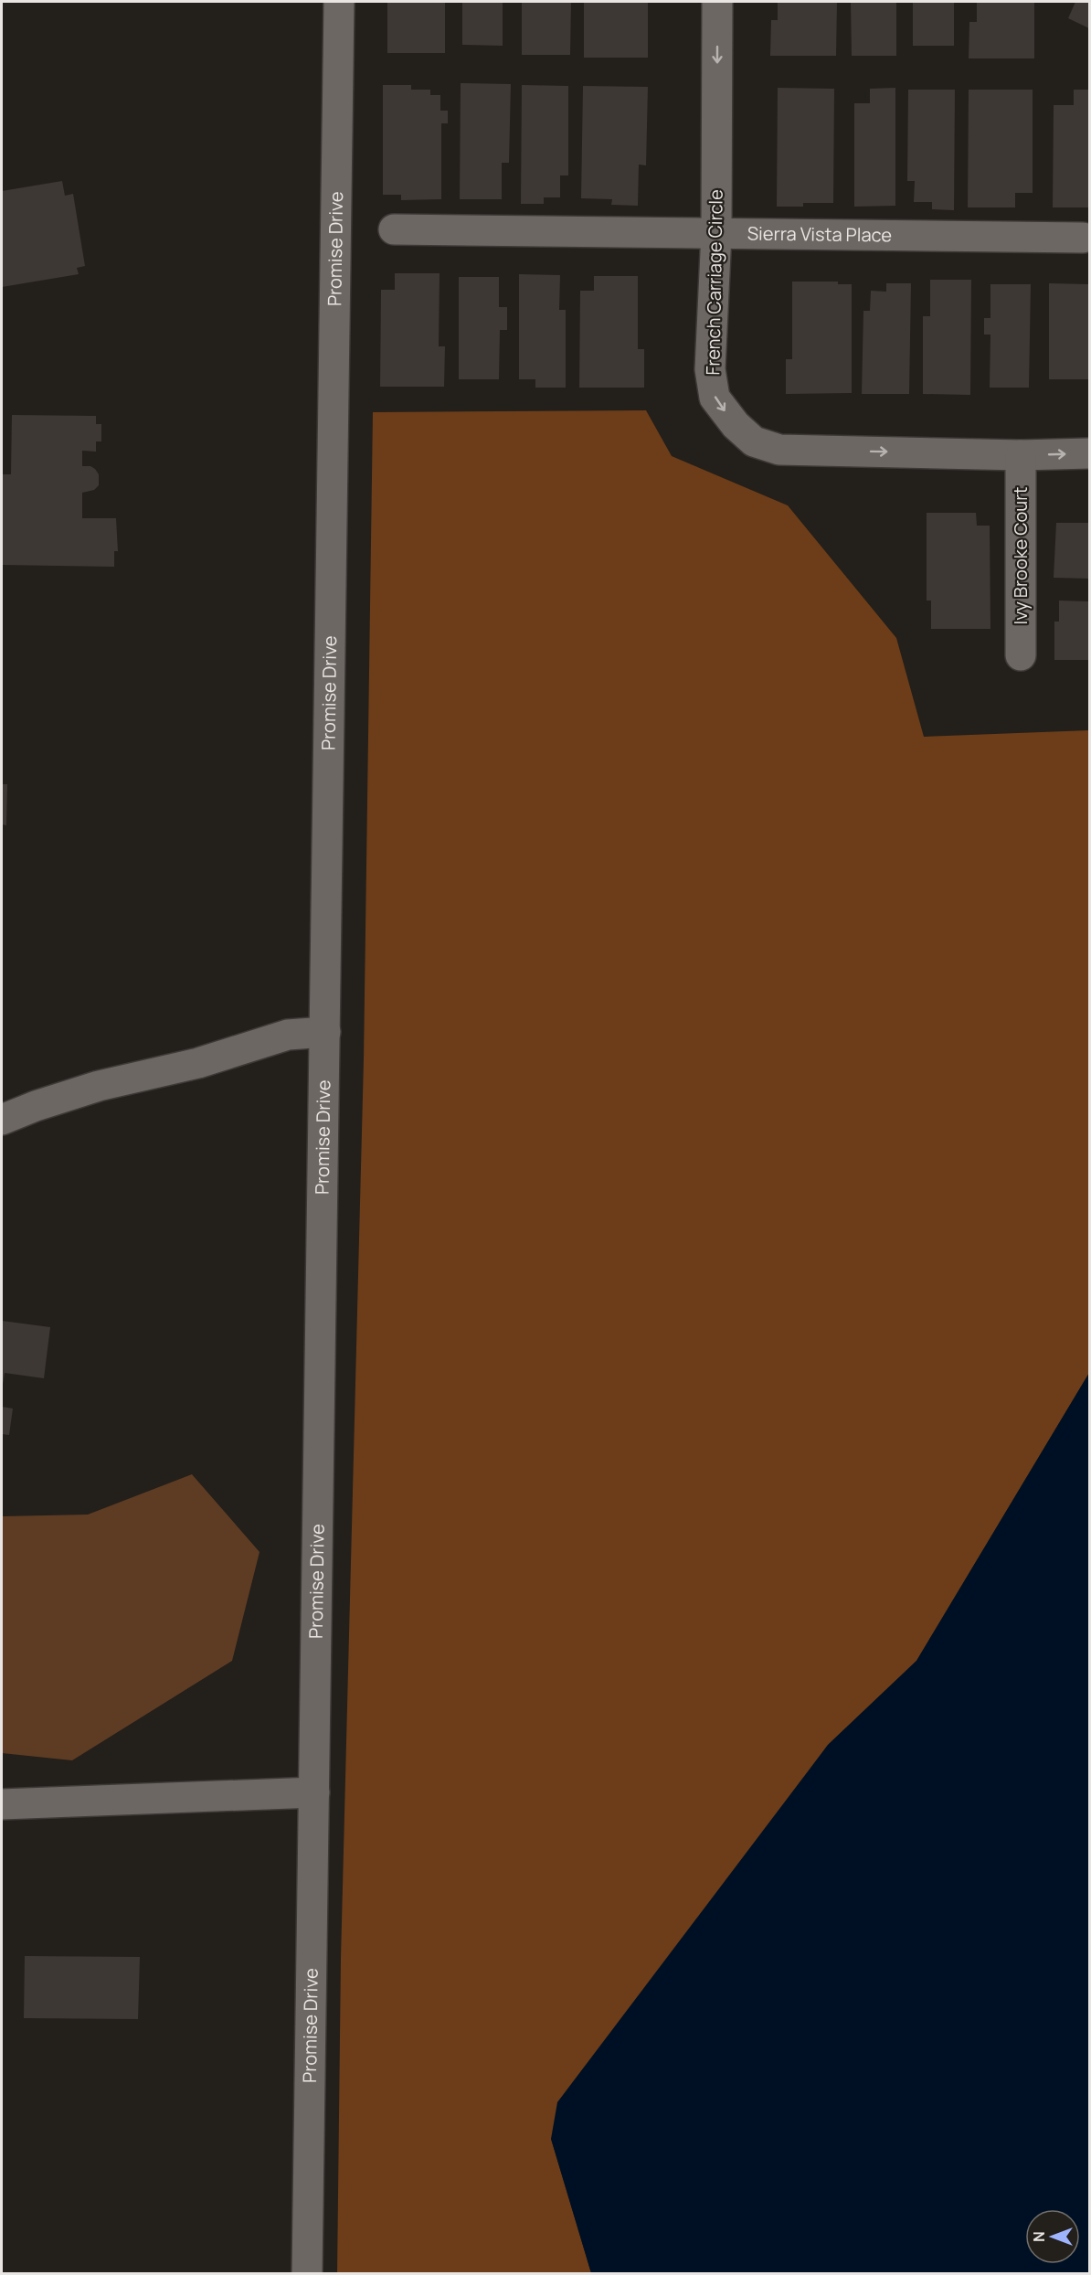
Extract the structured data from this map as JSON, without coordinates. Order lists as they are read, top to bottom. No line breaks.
{"streets":{"street":["Sierra Vista Place","Promise Drive","French Carriage Circle","Ivy Brooke Court"]},"crossings":[["Sierra Vista Place","French Carriage Circle"],["French Carriage Circle","Ivy Brooke Court"]],"north":"left"}
